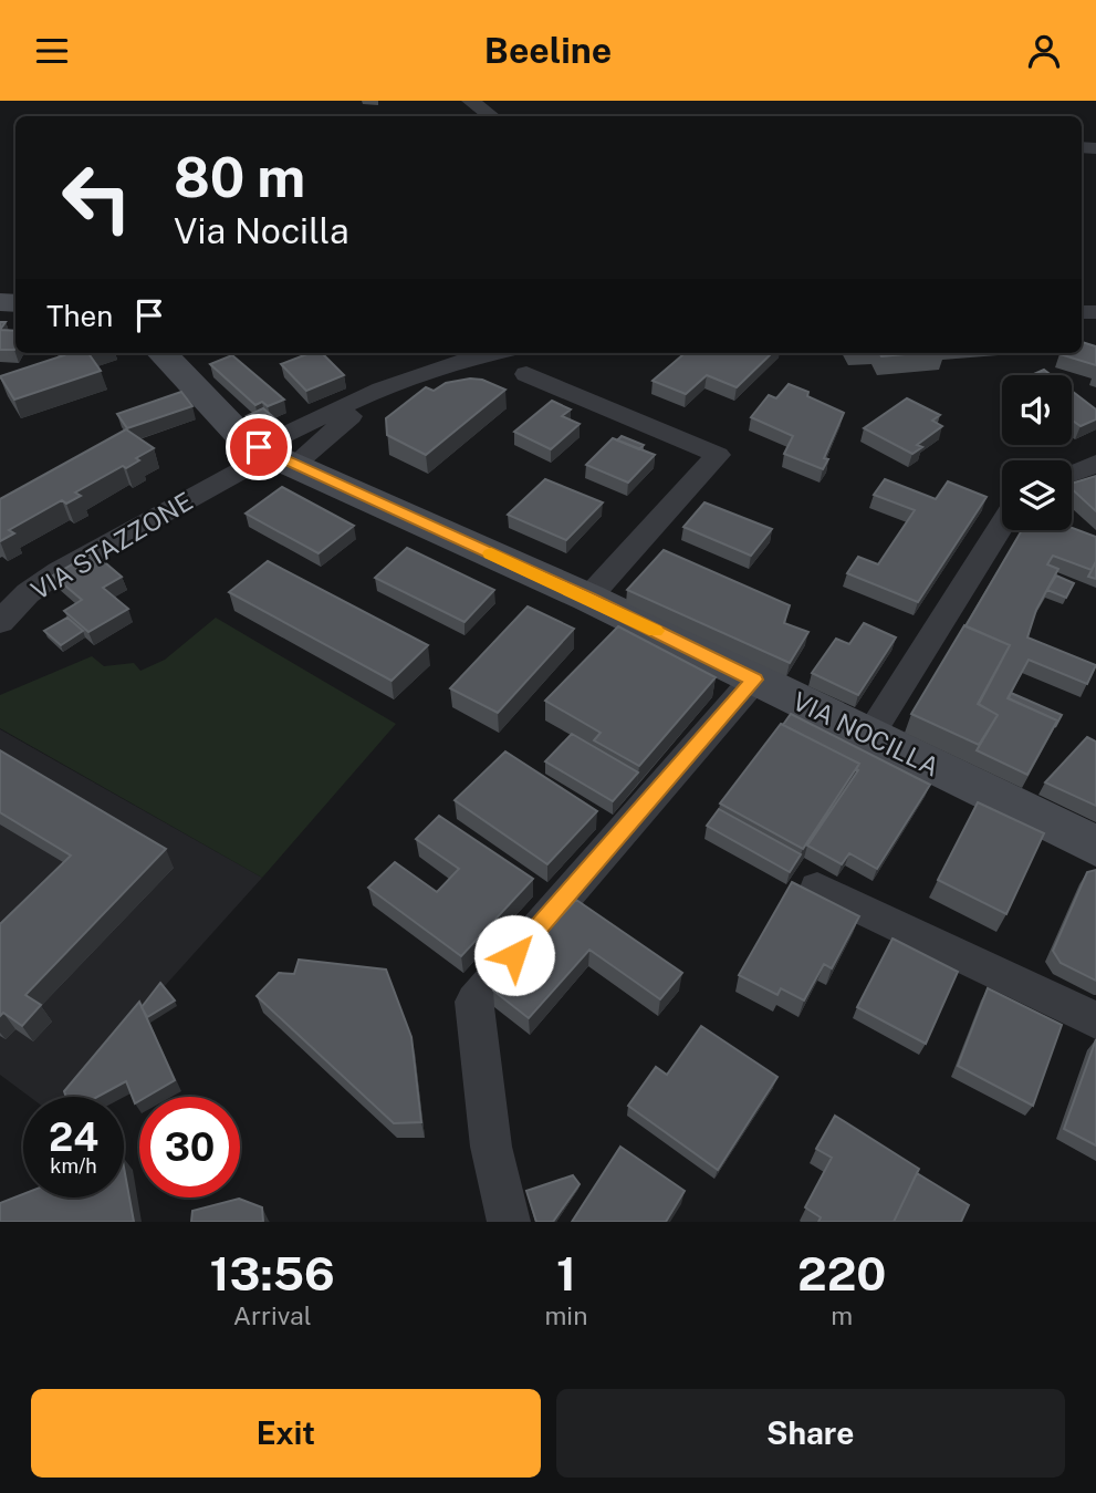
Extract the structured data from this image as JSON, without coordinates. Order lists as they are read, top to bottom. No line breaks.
{"streets":{"street":["VIA STAZZONE","VIA NOCILLA"]},"crossings":[["VIA STAZZONE","VIA NOCILLA"]],"page":{"header":"Beeline","turn":["80 m","Via Nocilla"],"then":"Then","speed":"24 km/h","limit":"30","eta":["13:56","Arrival","1","min","220","m"],"buttons":["Exit","Share"]}}
